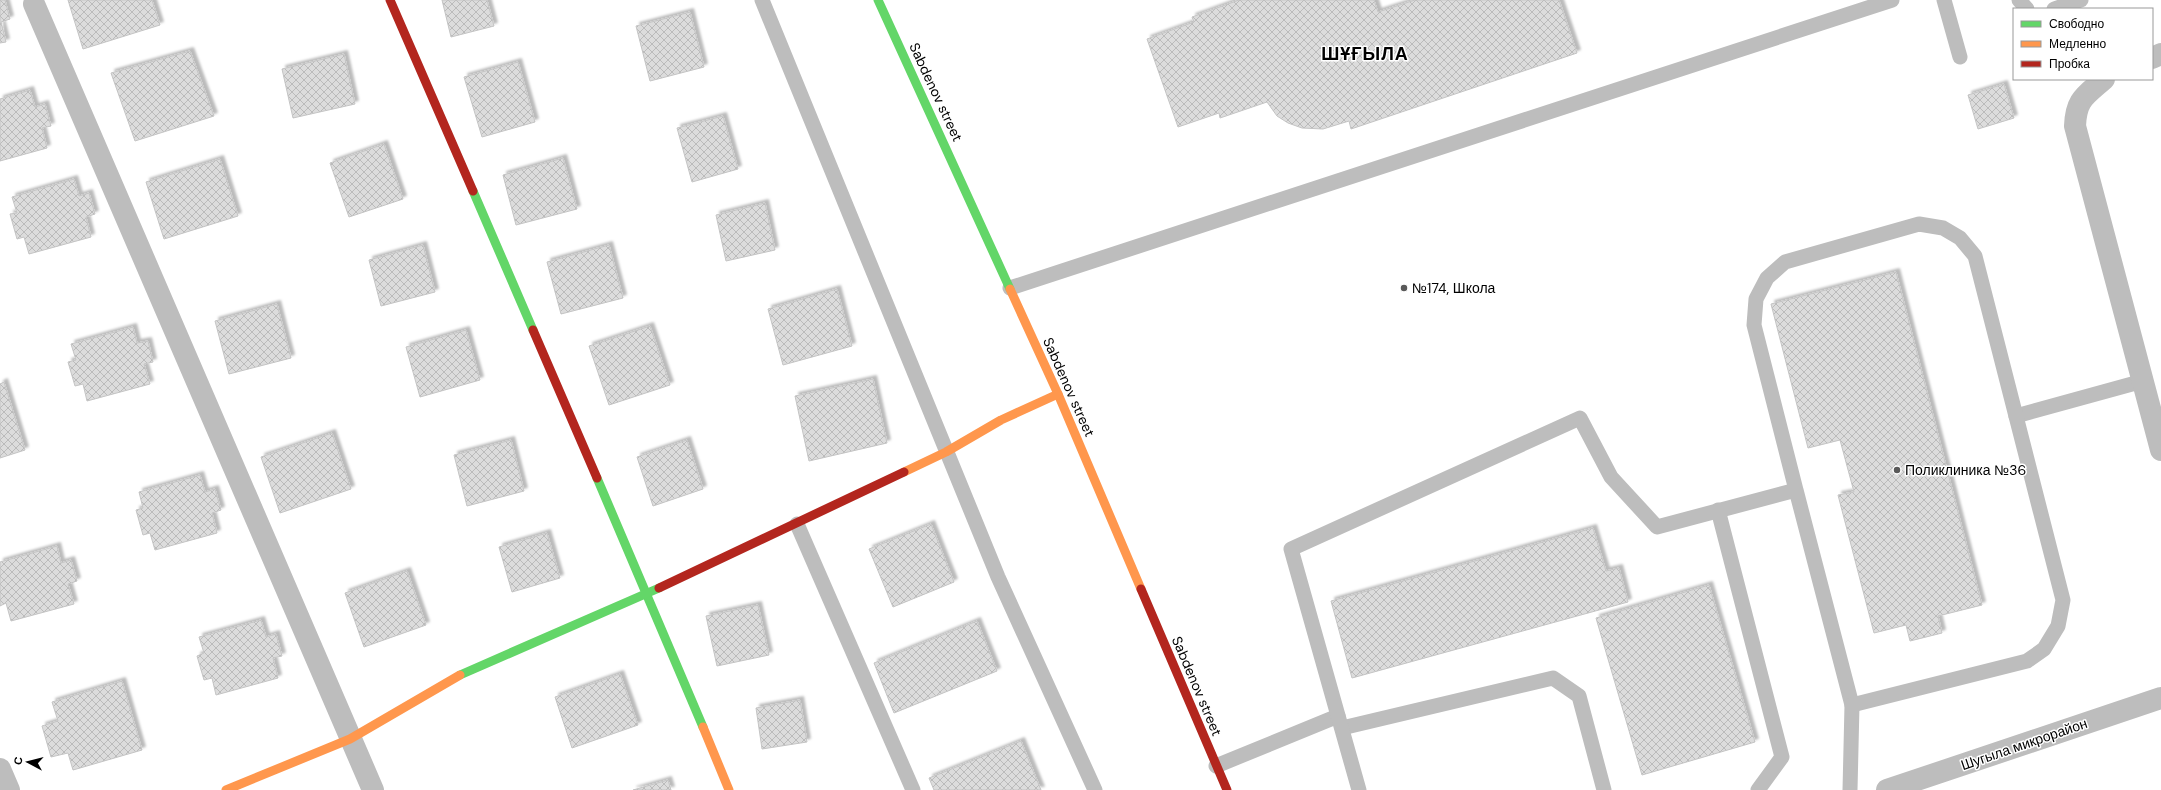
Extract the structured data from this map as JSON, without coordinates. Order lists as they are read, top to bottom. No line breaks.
{"streets":{"street":["Sabdenov street","Шугыла микрорайон"]},"districts":["ШҰҒЫЛА"],"places":["№174, Школа","Поликлиника №36"],"legend":["Свободно","Медленно","Пробка"],"north":"left"}
